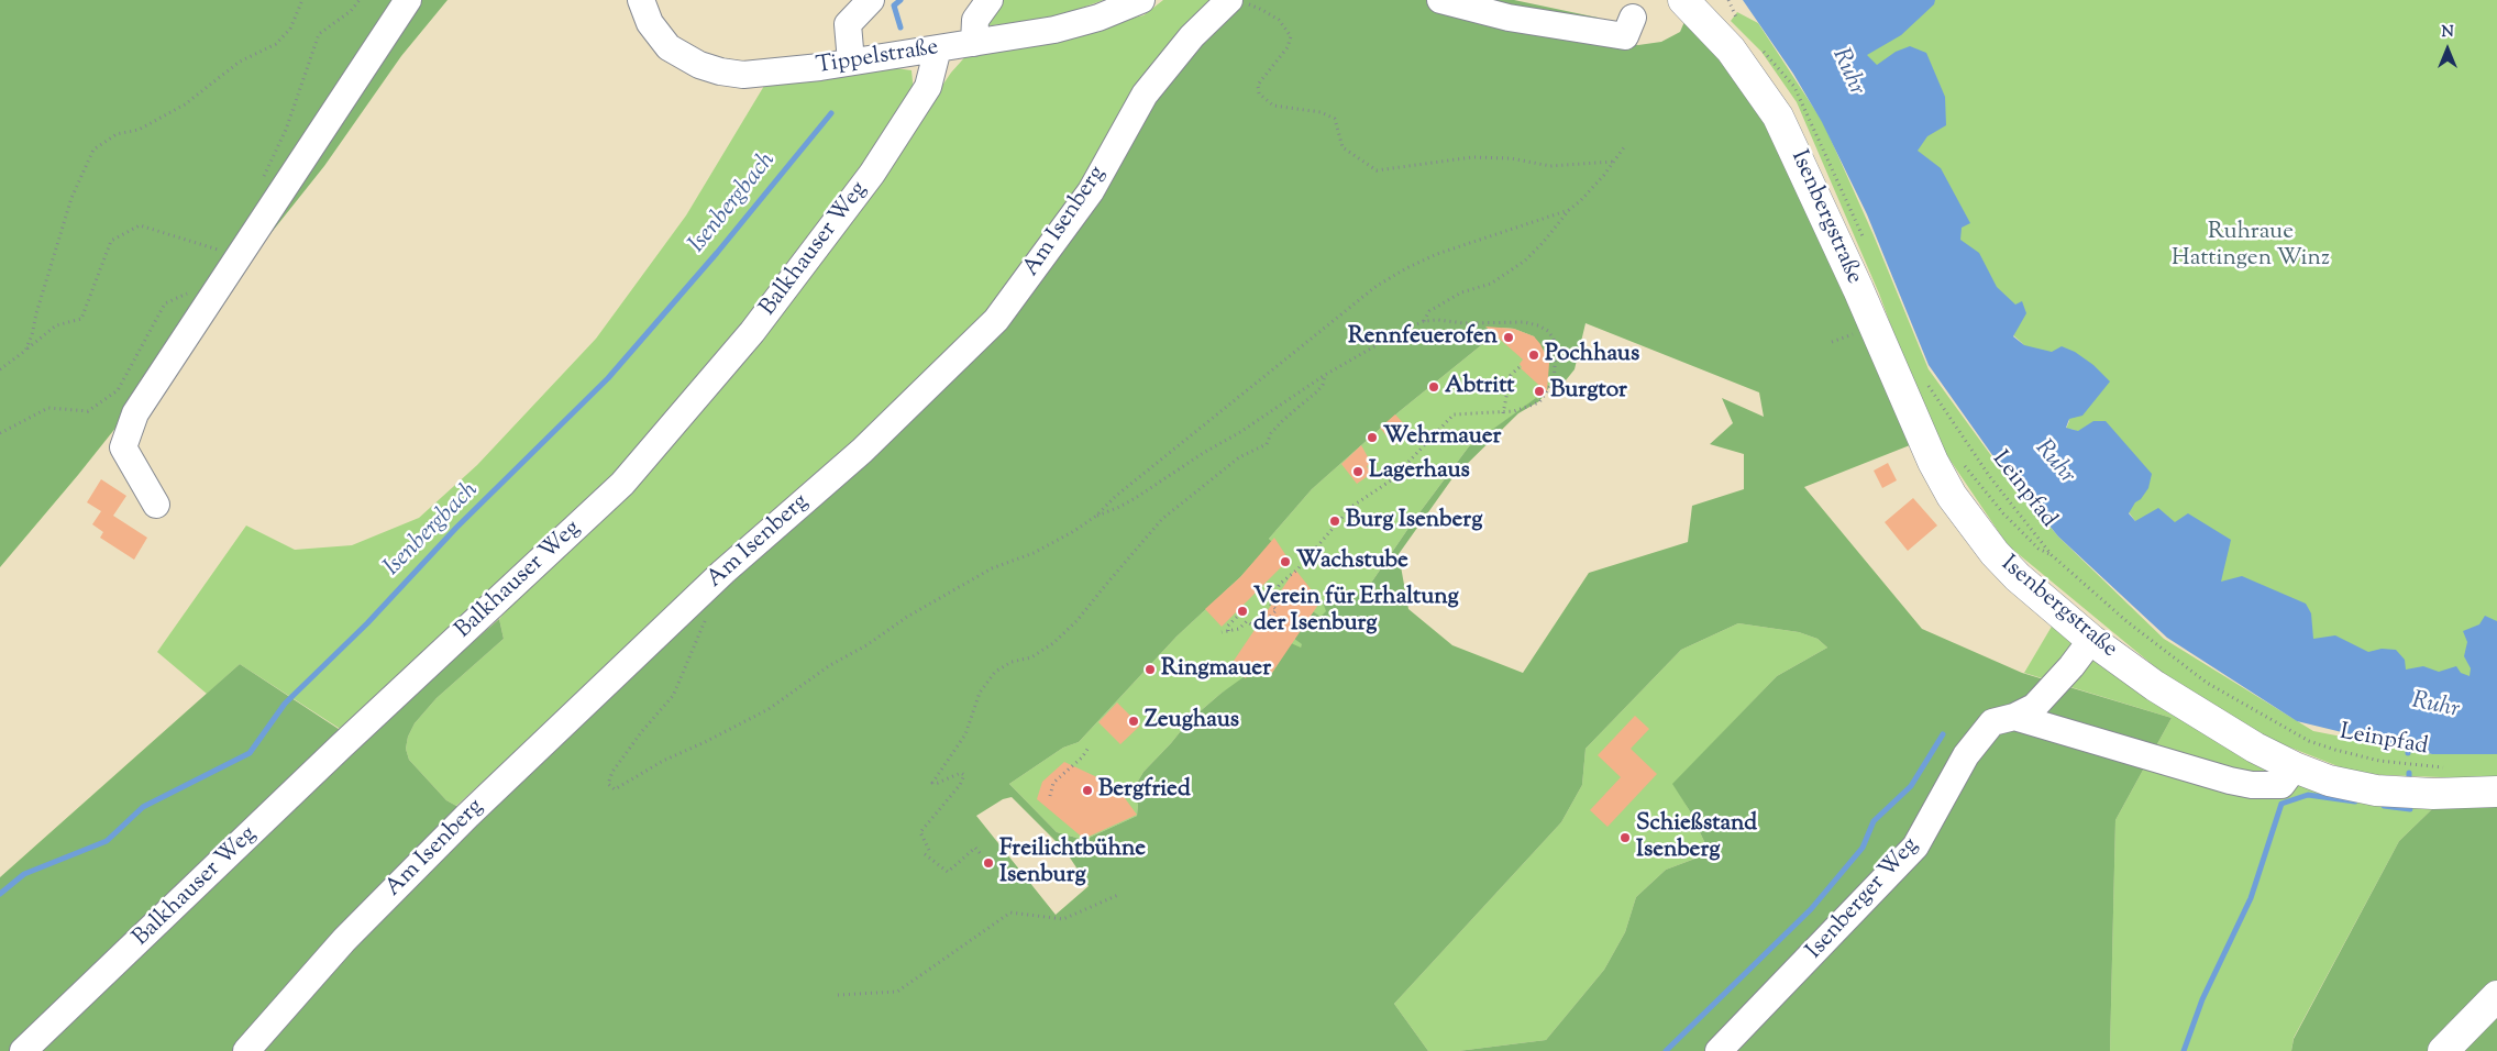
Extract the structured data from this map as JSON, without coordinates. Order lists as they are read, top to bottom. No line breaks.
{"streets":{"main road":["Isenbergstraße"],"street":["Tippelstraße","Am Isenberg","Balkhauser Weg","Isenberger Weg"],"path":["Leinpfad"]},"crossings":[["Tippelstraße","Balkhauser Weg"],["Isenbergstraße","Isenberger Weg"]],"water":["Ruhr","Isenbergbach"],"parks":["Ruhraue Hattingen Winz"],"places":["Rennfeuerofen","Pochhaus","Abtritt","Burgtor","Wehrmauer","Lagerhaus","Burg Isenberg","Wachstube","Verein für Erhaltung der Isenburg","Ringmauer","Zeughaus","Bergfried","Schießstand Isenberg","Freilichtbühne Isenburg"],"north":"top"}
